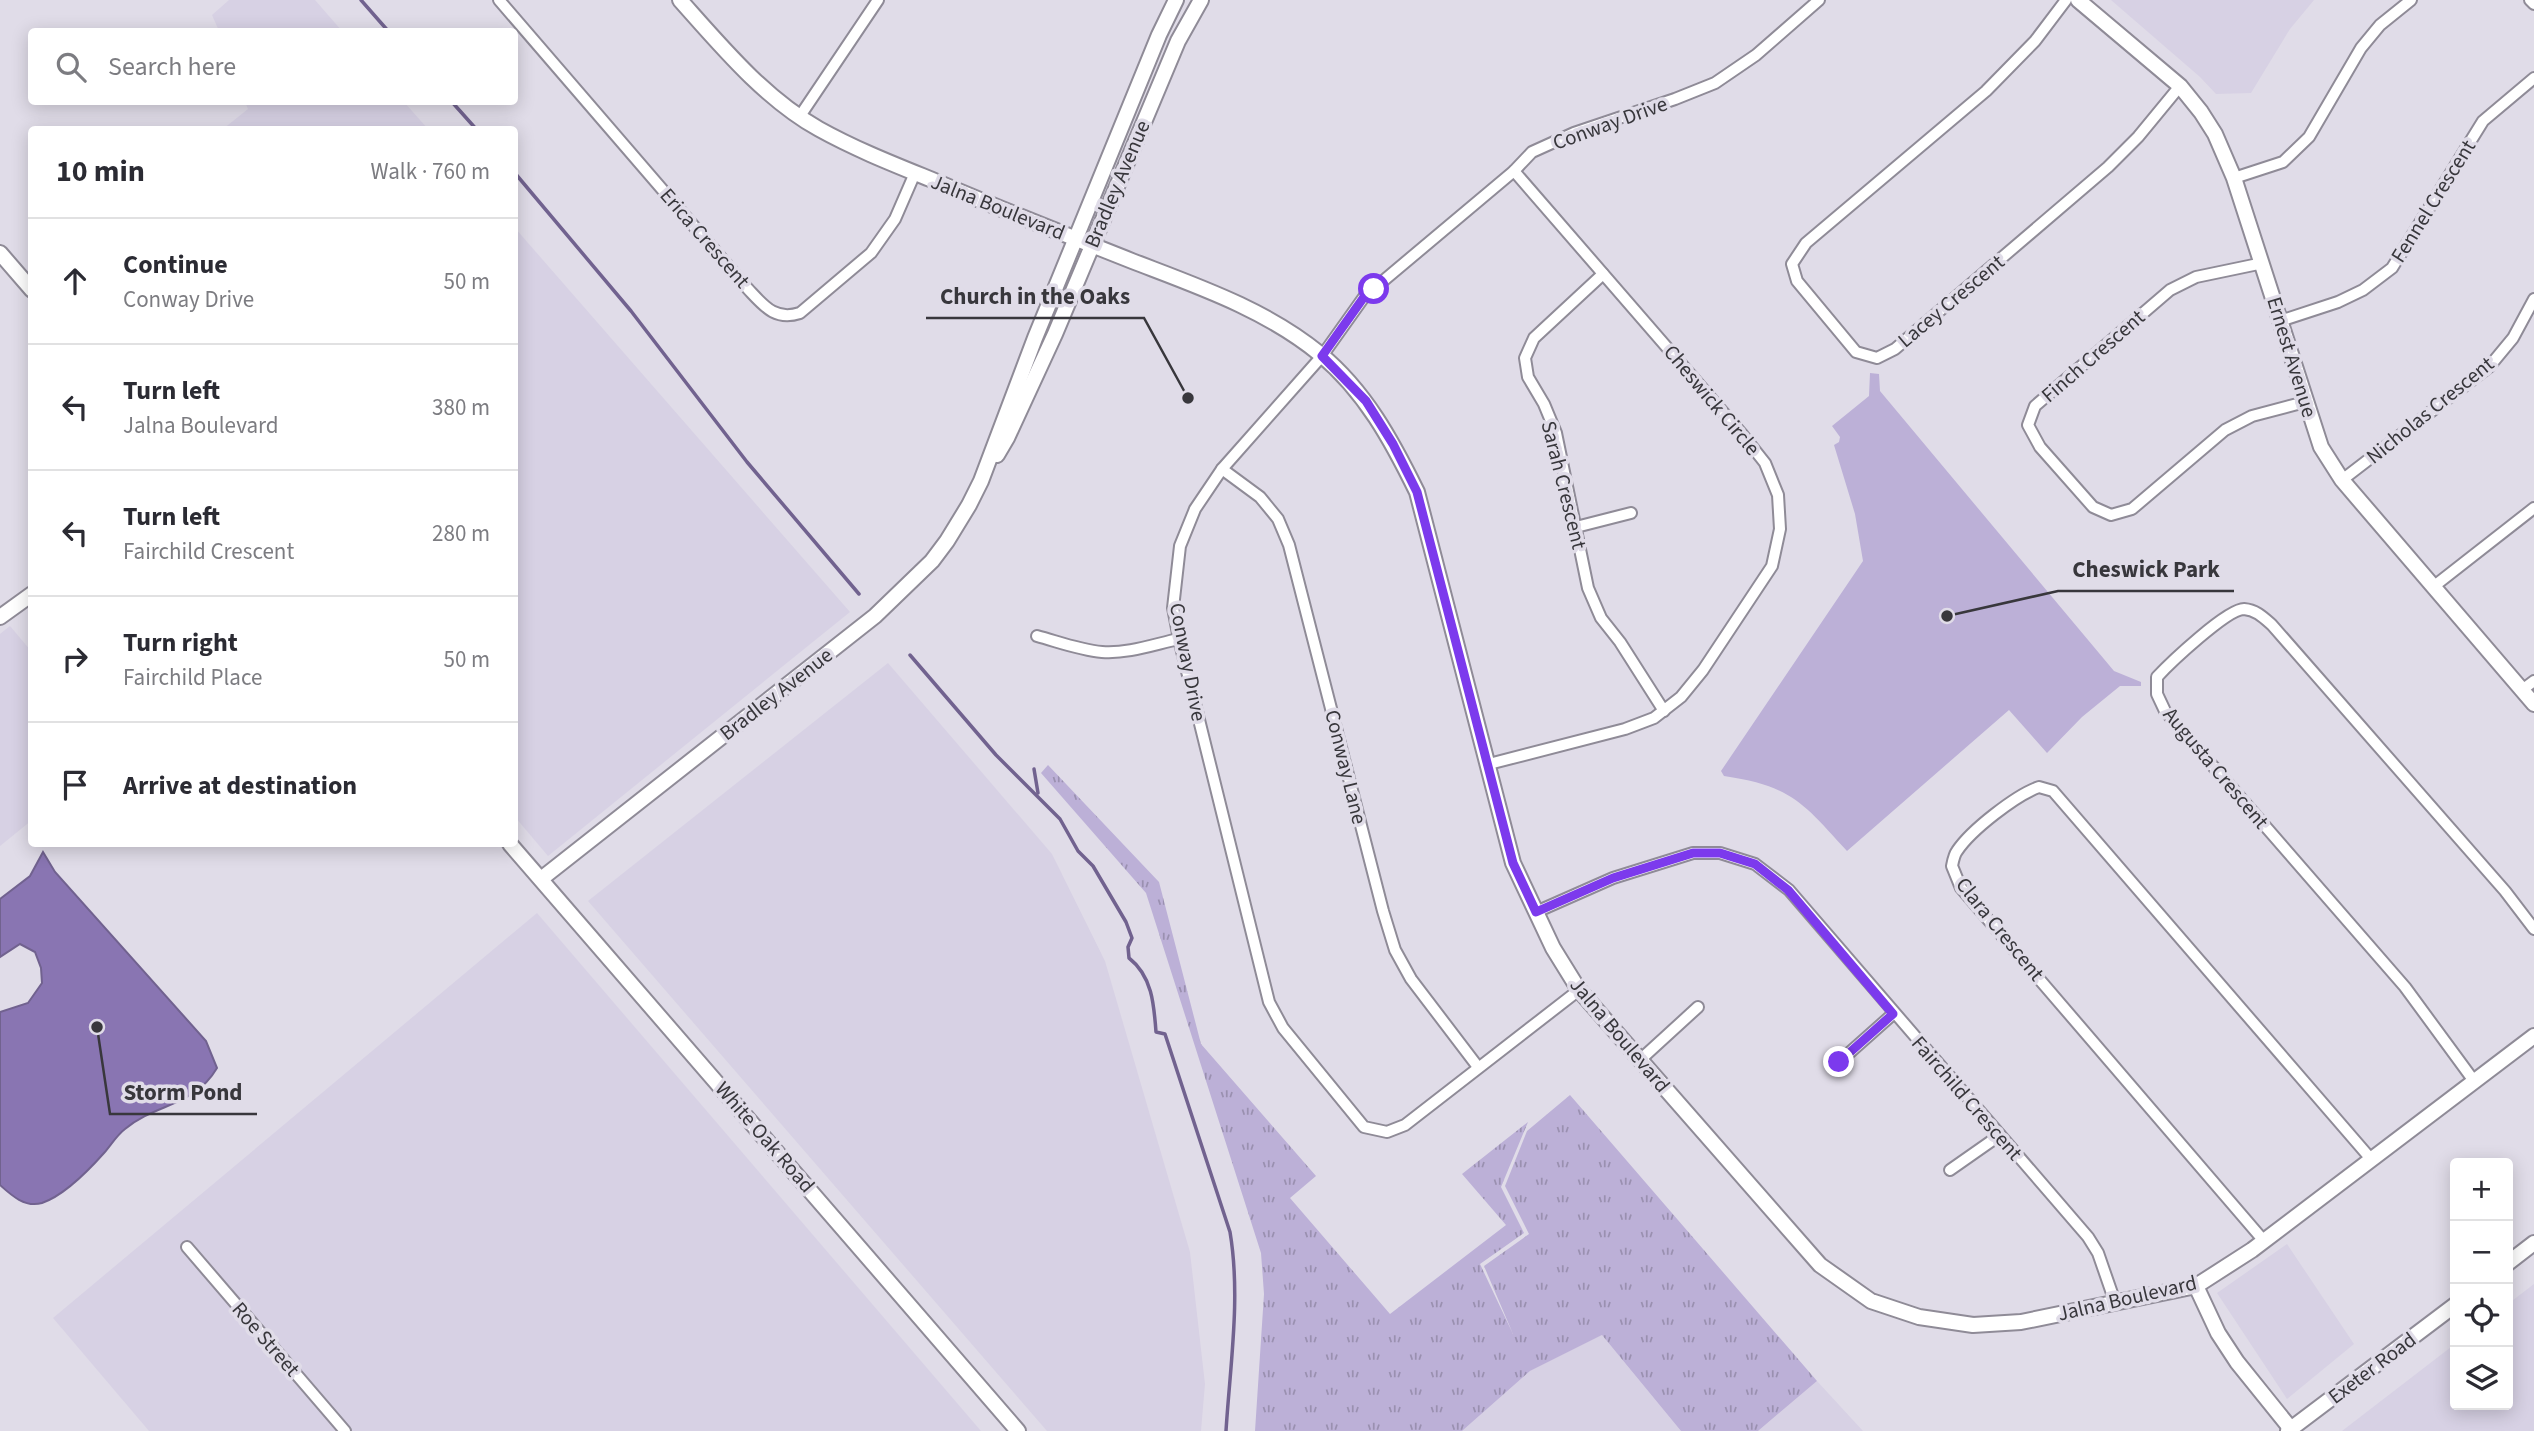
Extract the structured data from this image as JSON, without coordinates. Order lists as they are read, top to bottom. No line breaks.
{"streets":{"street":["Conway Drive","Bradley Avenue","Fennel Crescent","Jalna Boulevard","Erica Crescent","Lacey Crescent","Finch Crescent","Ernest Avenue","Cheswick Circle","Nicholas Crescent","Sarah Crescent","Conway Lane","Augusta Crescent","Clara Crescent","Fairchild Crescent","White Oak Road","Roe Street","Exeter Road"]},"crossings":[["Conway Drive","Jalna Boulevard"],["Conway Drive","Cheswick Circle"],["Conway Drive","Conway Lane"],["Bradley Avenue","Jalna Boulevard"],["Bradley Avenue","White Oak Road"],["Fennel Crescent","Ernest Avenue"],["Jalna Boulevard","Erica Crescent"],["Jalna Boulevard","Cheswick Circle"],["Jalna Boulevard","Augusta Crescent"],["Jalna Boulevard","Clara Crescent"],["Jalna Boulevard","Fairchild Crescent"],["Lacey Crescent","Ernest Avenue"],["Finch Crescent","Ernest Avenue"],["Ernest Avenue","Nicholas Crescent"],["Cheswick Circle","Sarah Crescent"]],"places":["Church in the Oaks","Cheswick Park","Storm Pond"],"page":{"search":"Search here","heading":["10 min","Walk · 760 m"],"list":[["Continue","Conway Drive","50 m"],["Turn left","Jalna Boulevard","380 m"],["Turn left","Fairchild Crescent","280 m"],["Turn right","Fairchild Place","50 m"],"Arrive at destination"],"map_buttons":["+","−"]}}
